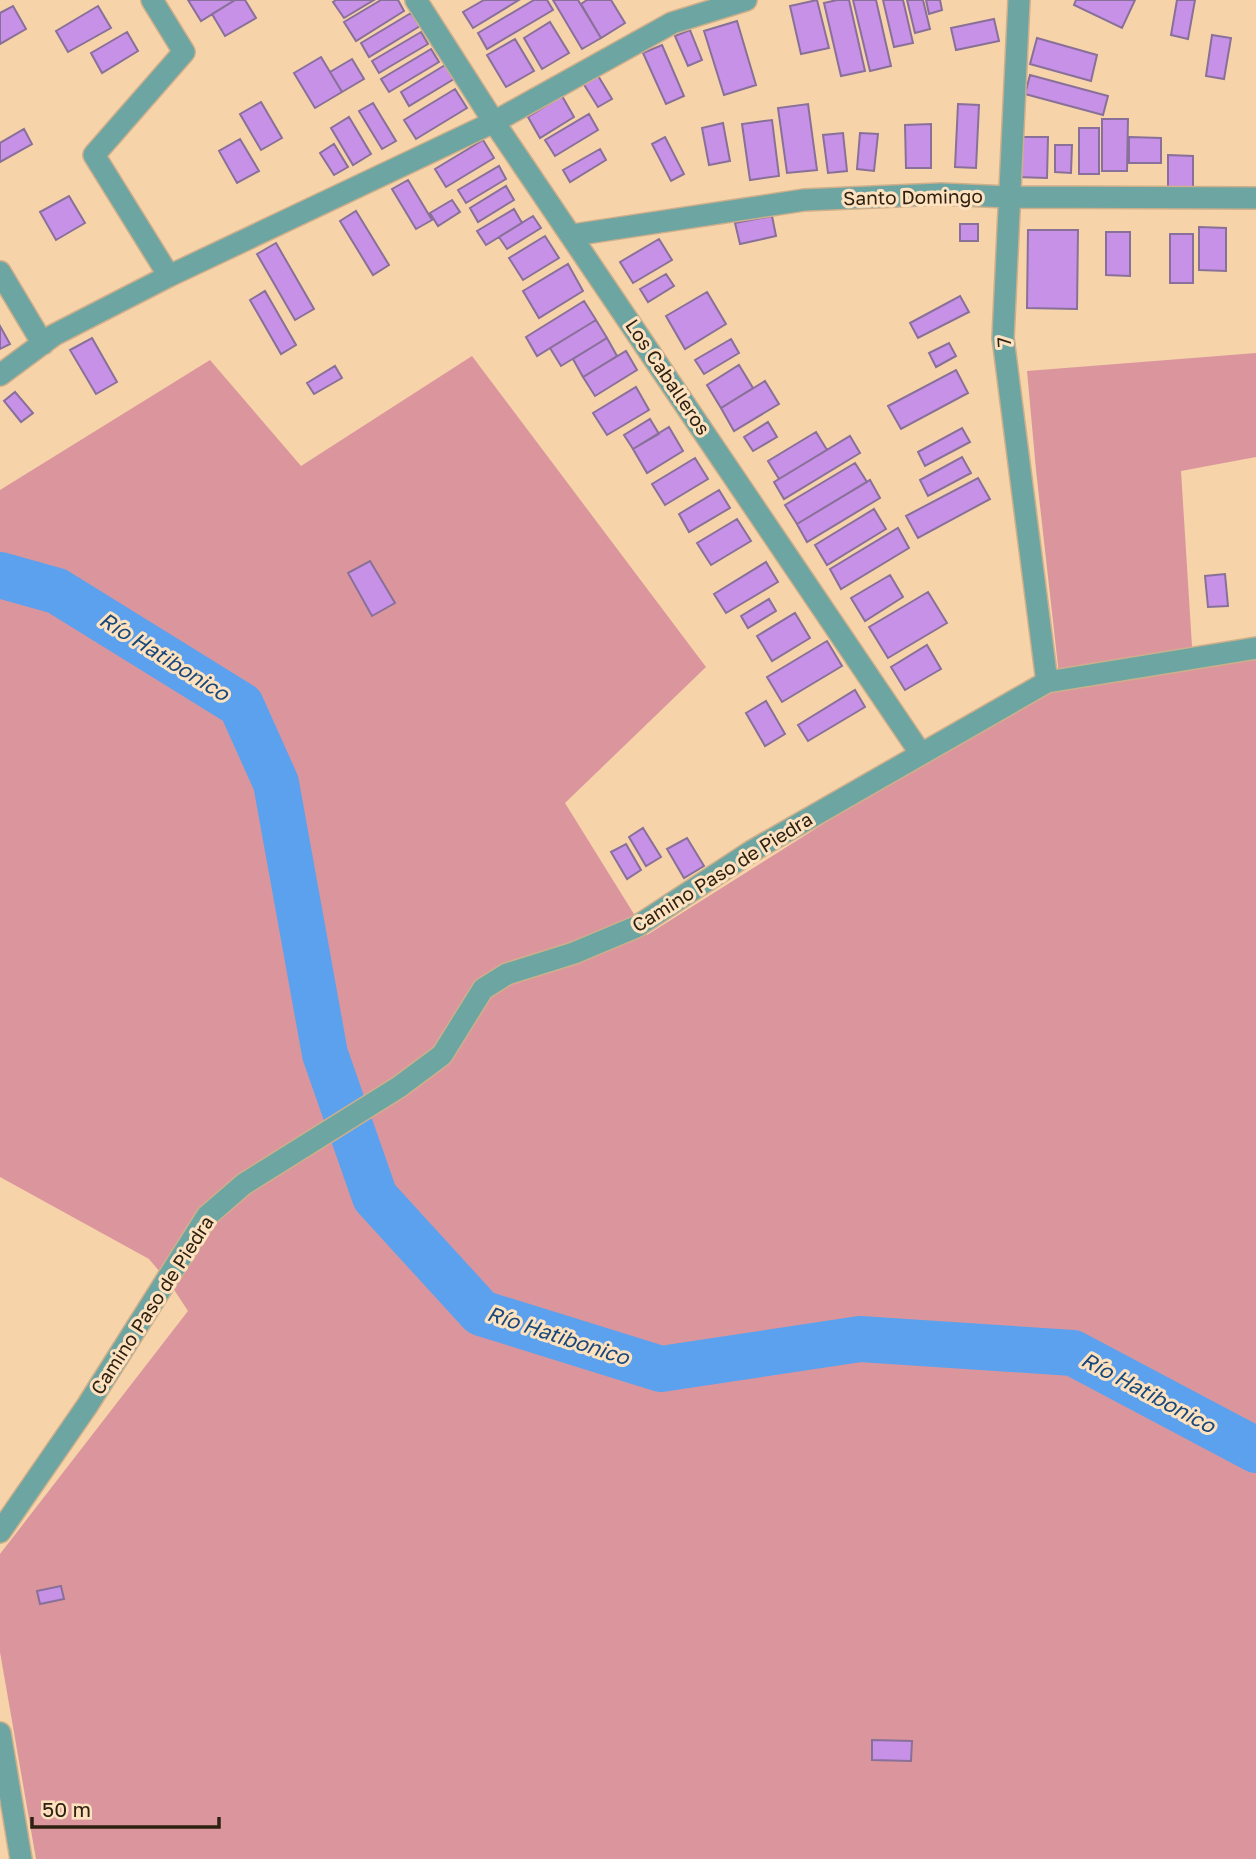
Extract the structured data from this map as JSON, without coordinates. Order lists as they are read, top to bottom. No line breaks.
{"streets":{"street":["Santo Domingo","7","Los Caballeros","Camino Paso de Piedra"]},"crossings":[["Santo Domingo","7"],["Santo Domingo","Los Caballeros"],["7","Camino Paso de Piedra"],["Los Caballeros","Camino Paso de Piedra"]],"water":["Río Hatibonico"],"scale_bar":"50 m"}
